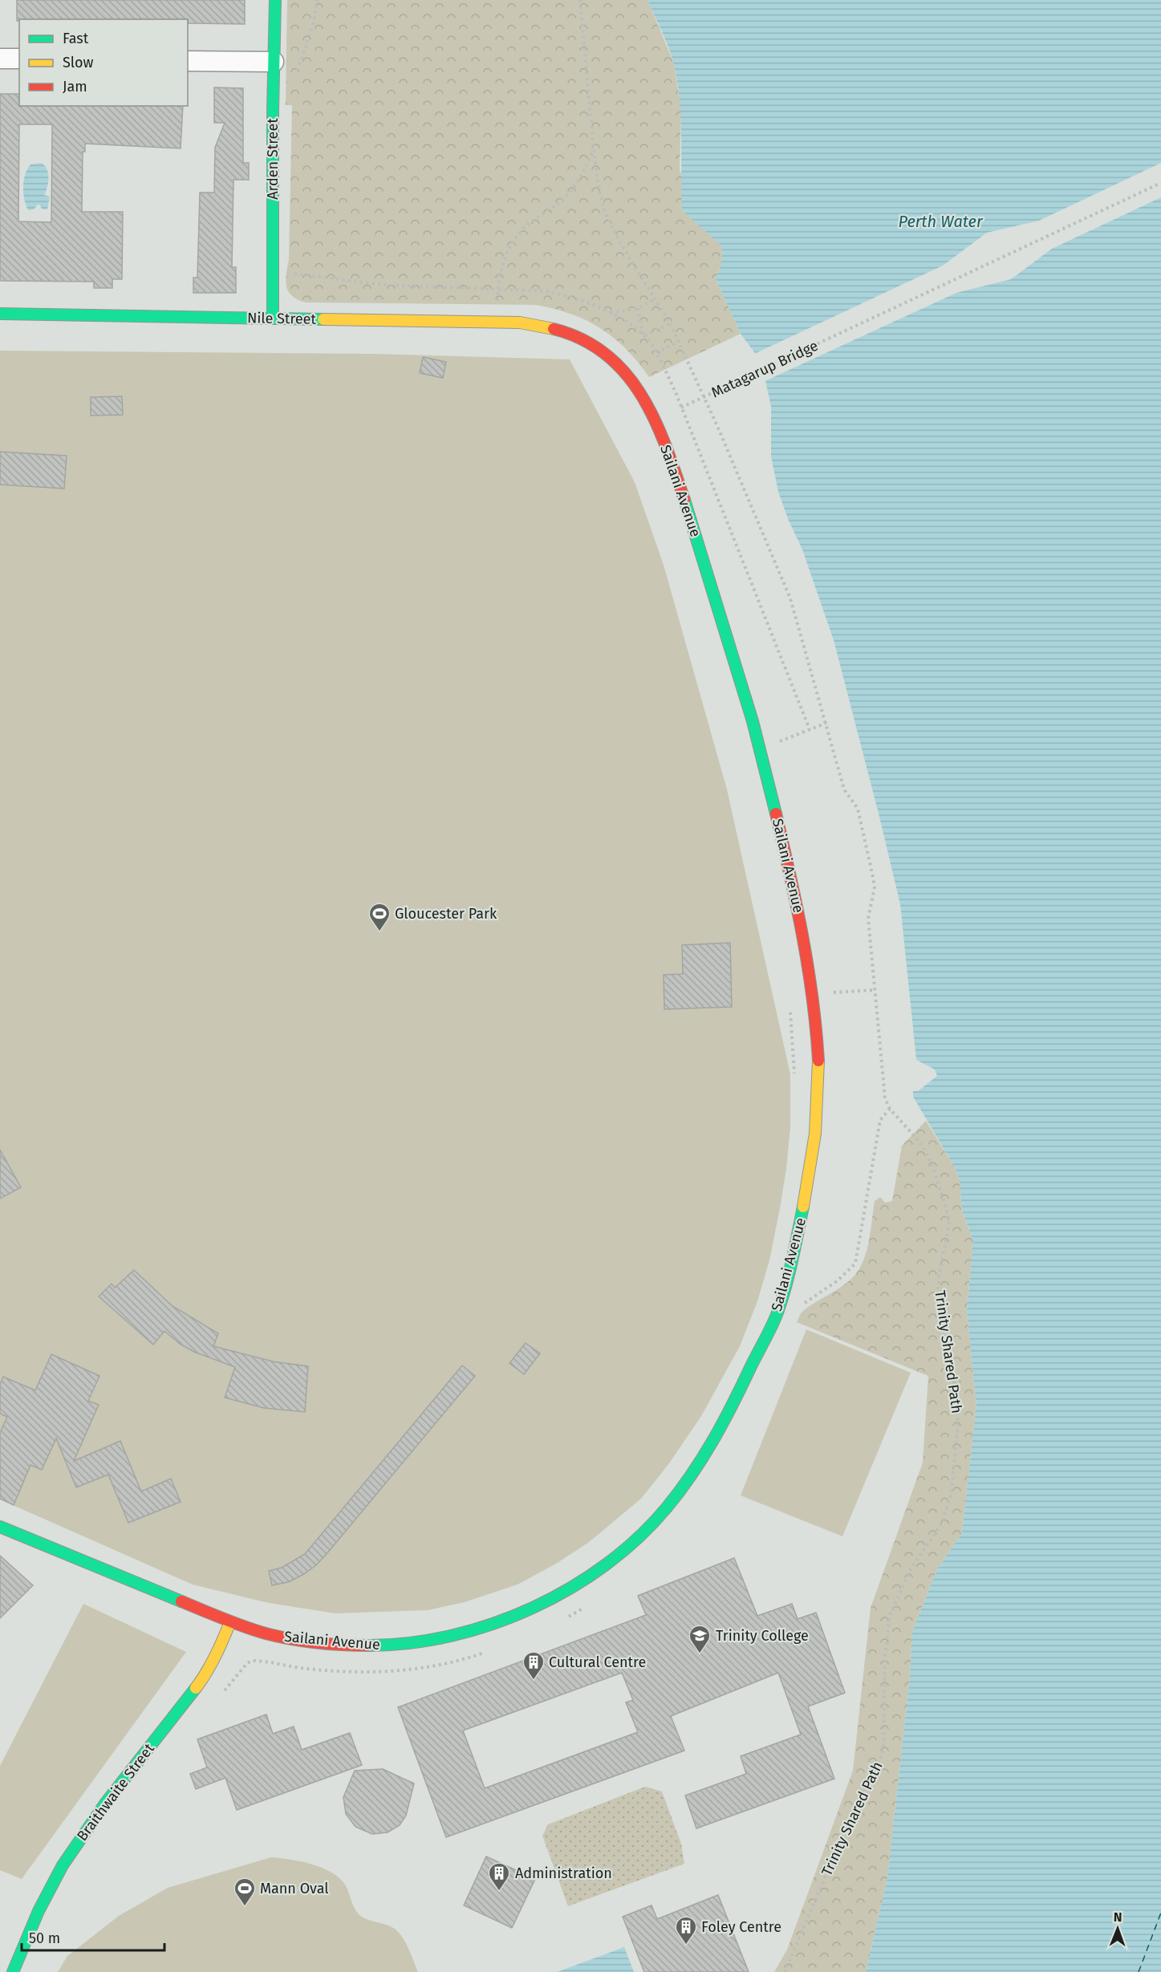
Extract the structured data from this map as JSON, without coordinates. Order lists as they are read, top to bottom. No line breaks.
{"streets":{"street":["Arden Street","Nile Street","Sailani Avenue","Braithwaite Street"],"path":["Matagarup Bridge","Trinity Shared Path"]},"crossings":[["Arden Street","Nile Street"],["Nile Street","Sailani Avenue"],["Sailani Avenue","Braithwaite Street"]],"water":["Perth Water"],"places":{"sports":["Gloucester Park","Mann Oval"],"school or university":["Trinity College"],"building":["Cultural Centre","Administration","Foley Centre"]},"legend":["Fast","Slow","Jam"],"scale_bar":"50 m","north":"top"}
